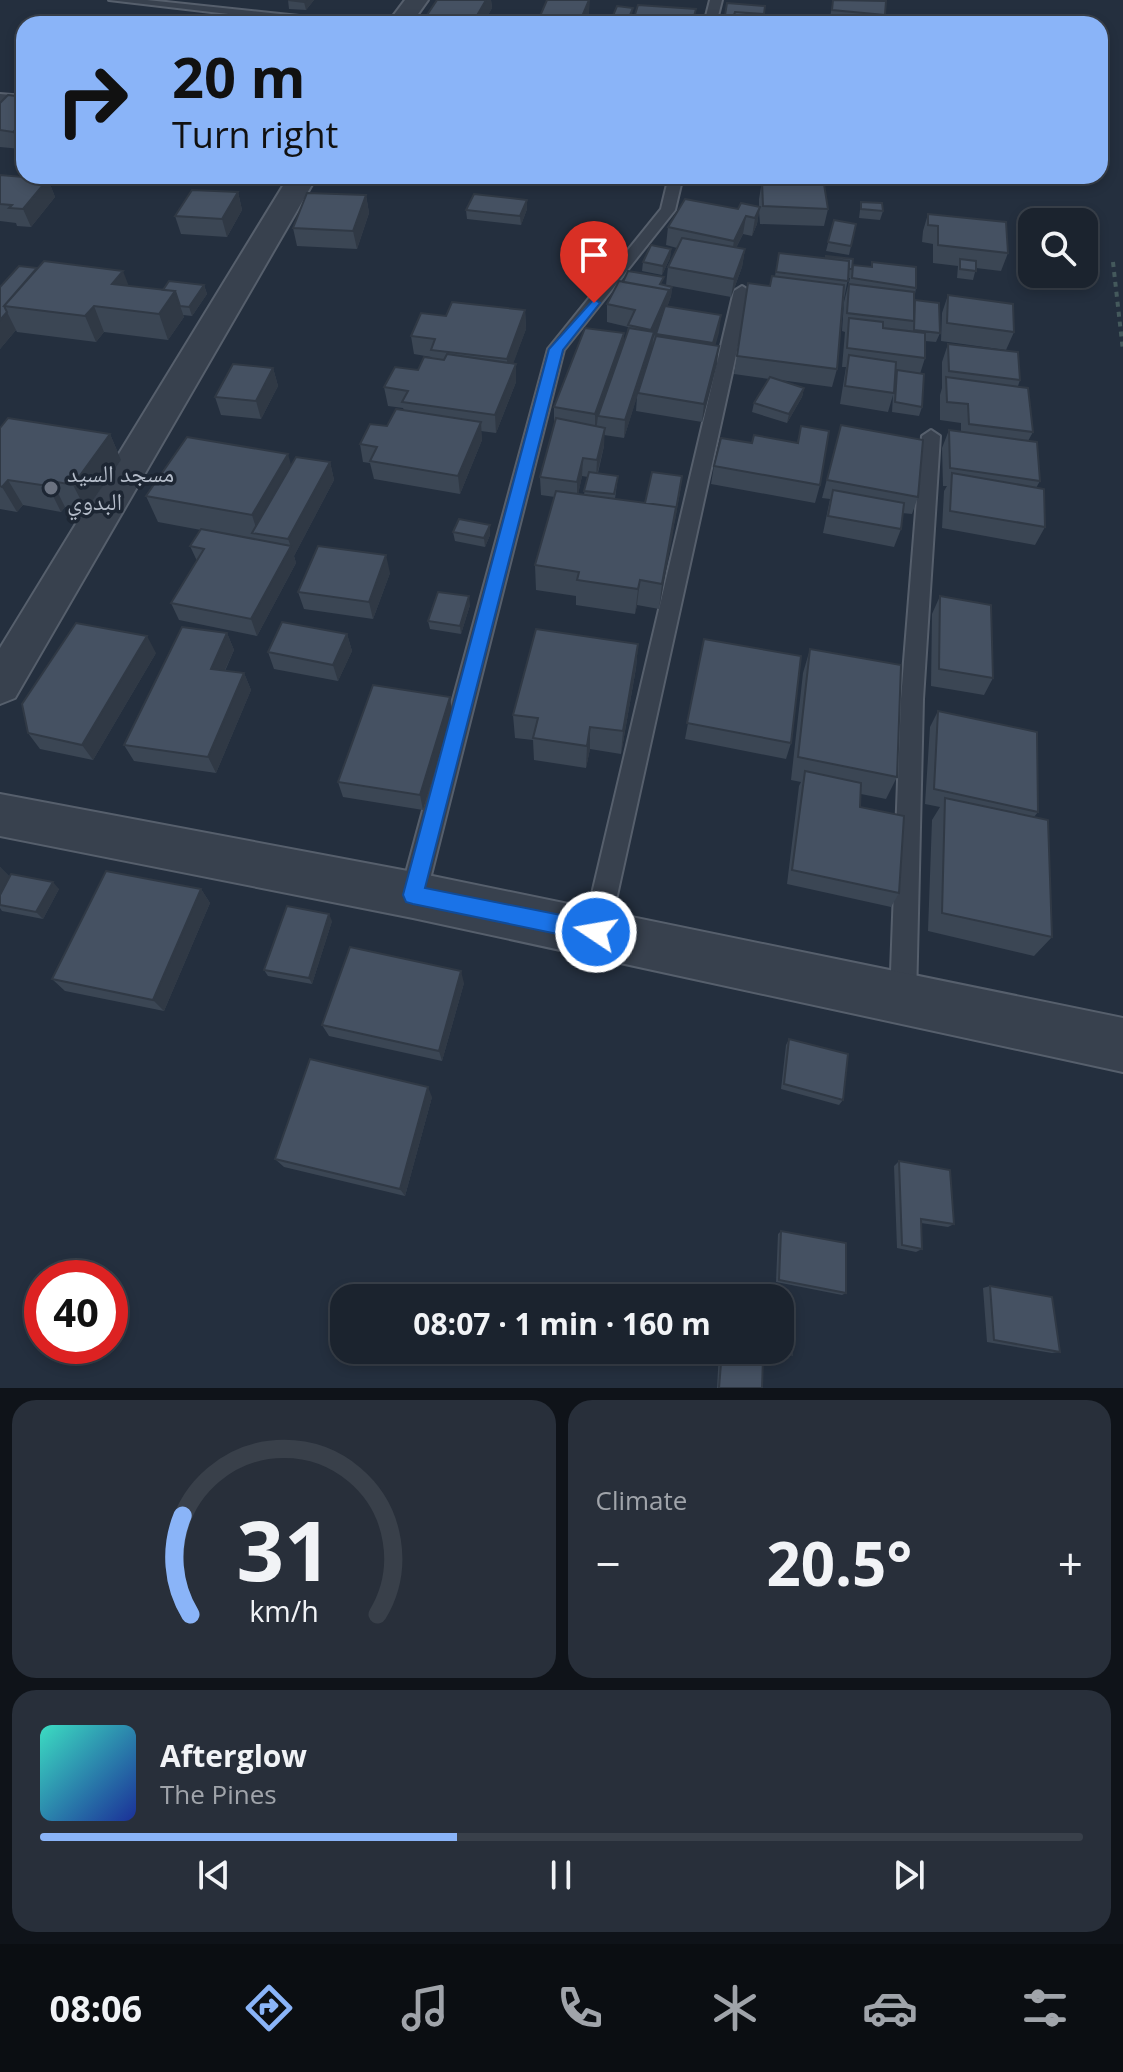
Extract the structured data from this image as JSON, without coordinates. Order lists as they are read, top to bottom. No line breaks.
{"places":["مسجد السيد البدوي"],"page":{"turn":["20 m","Turn right"],"limit":"40","trip":"08:07 · 1 min · 160 m","tile":"Climate","heat":["−","20.5°","+"],"song":["Afterglow","The Pines"],"tabs":"08:06","gauge":["31","km/h"]}}
